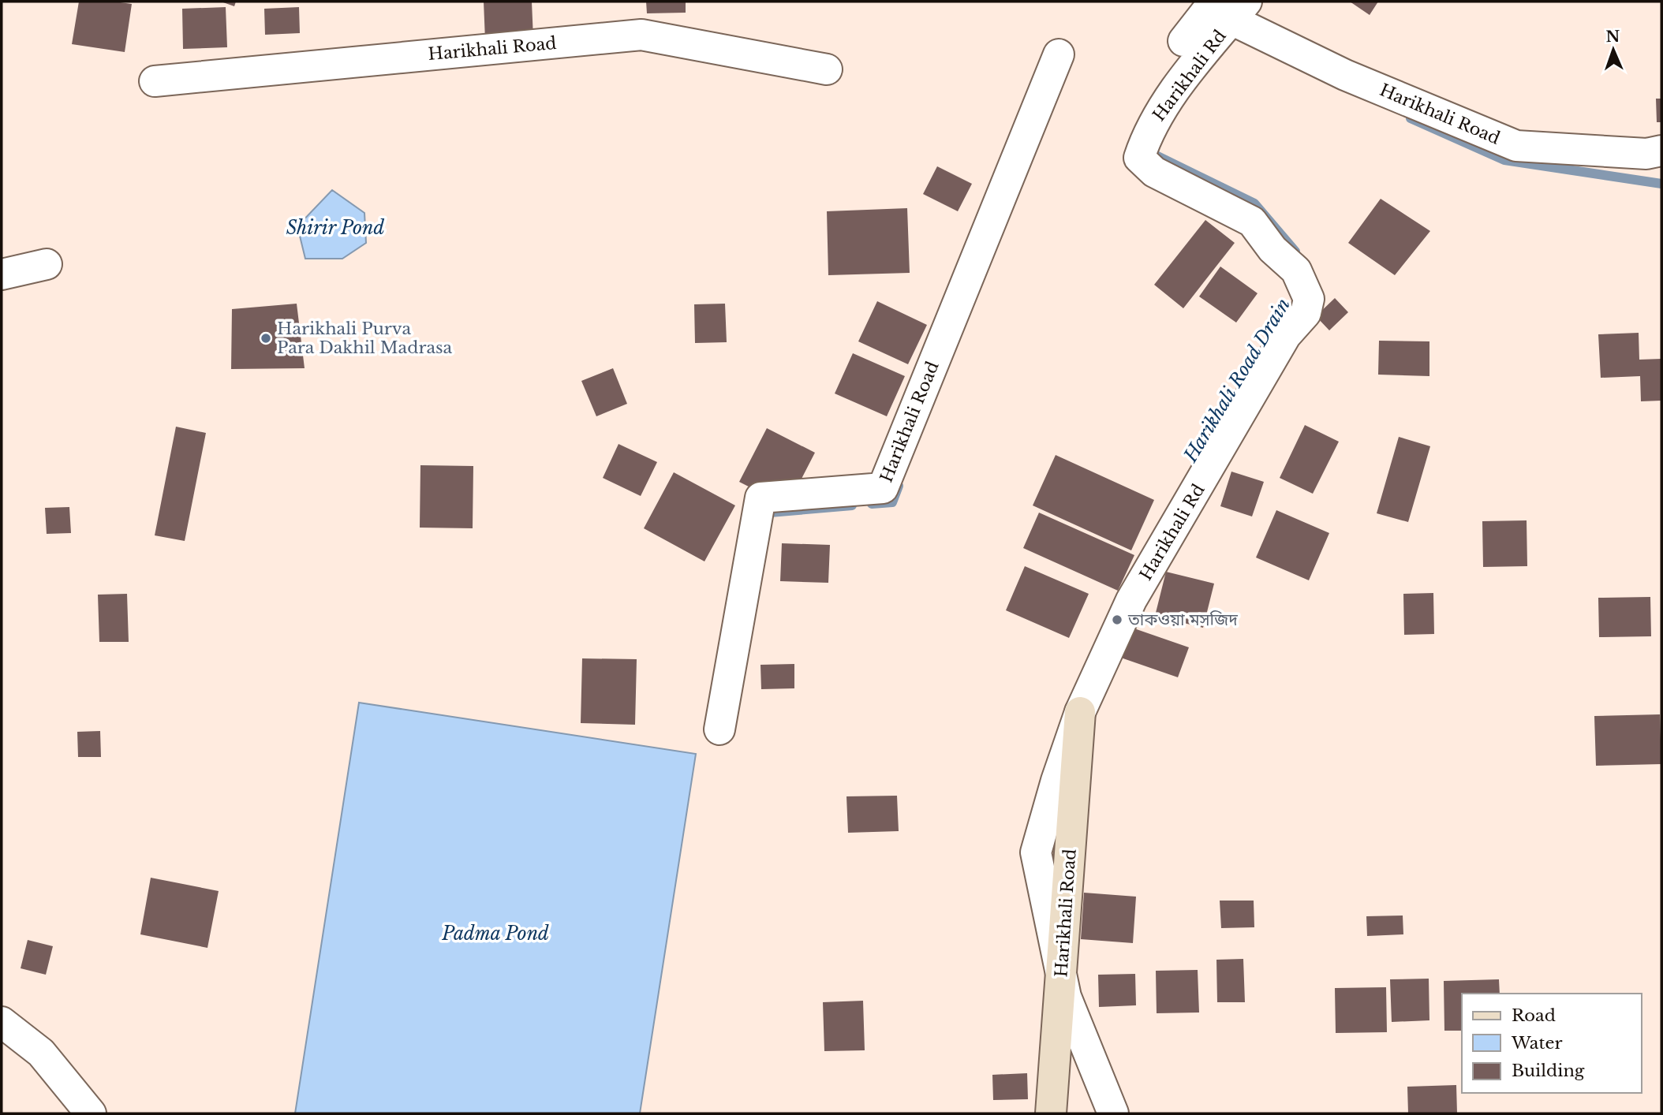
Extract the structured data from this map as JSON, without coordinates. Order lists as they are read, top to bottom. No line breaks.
{"streets":{"main road":["Harikhali Road"],"street":["Harikhali Rd"]},"crossings":[["Harikhali Road","Harikhali Rd"]],"water":["Shirir Pond","Harikhali Road Drain","Padma Pond"],"places":["Harikhali Purva Para Dakhil Madrasa","তাকওয়া মসজিদ"],"legend":["Road","Water","Building"],"north":"top"}
